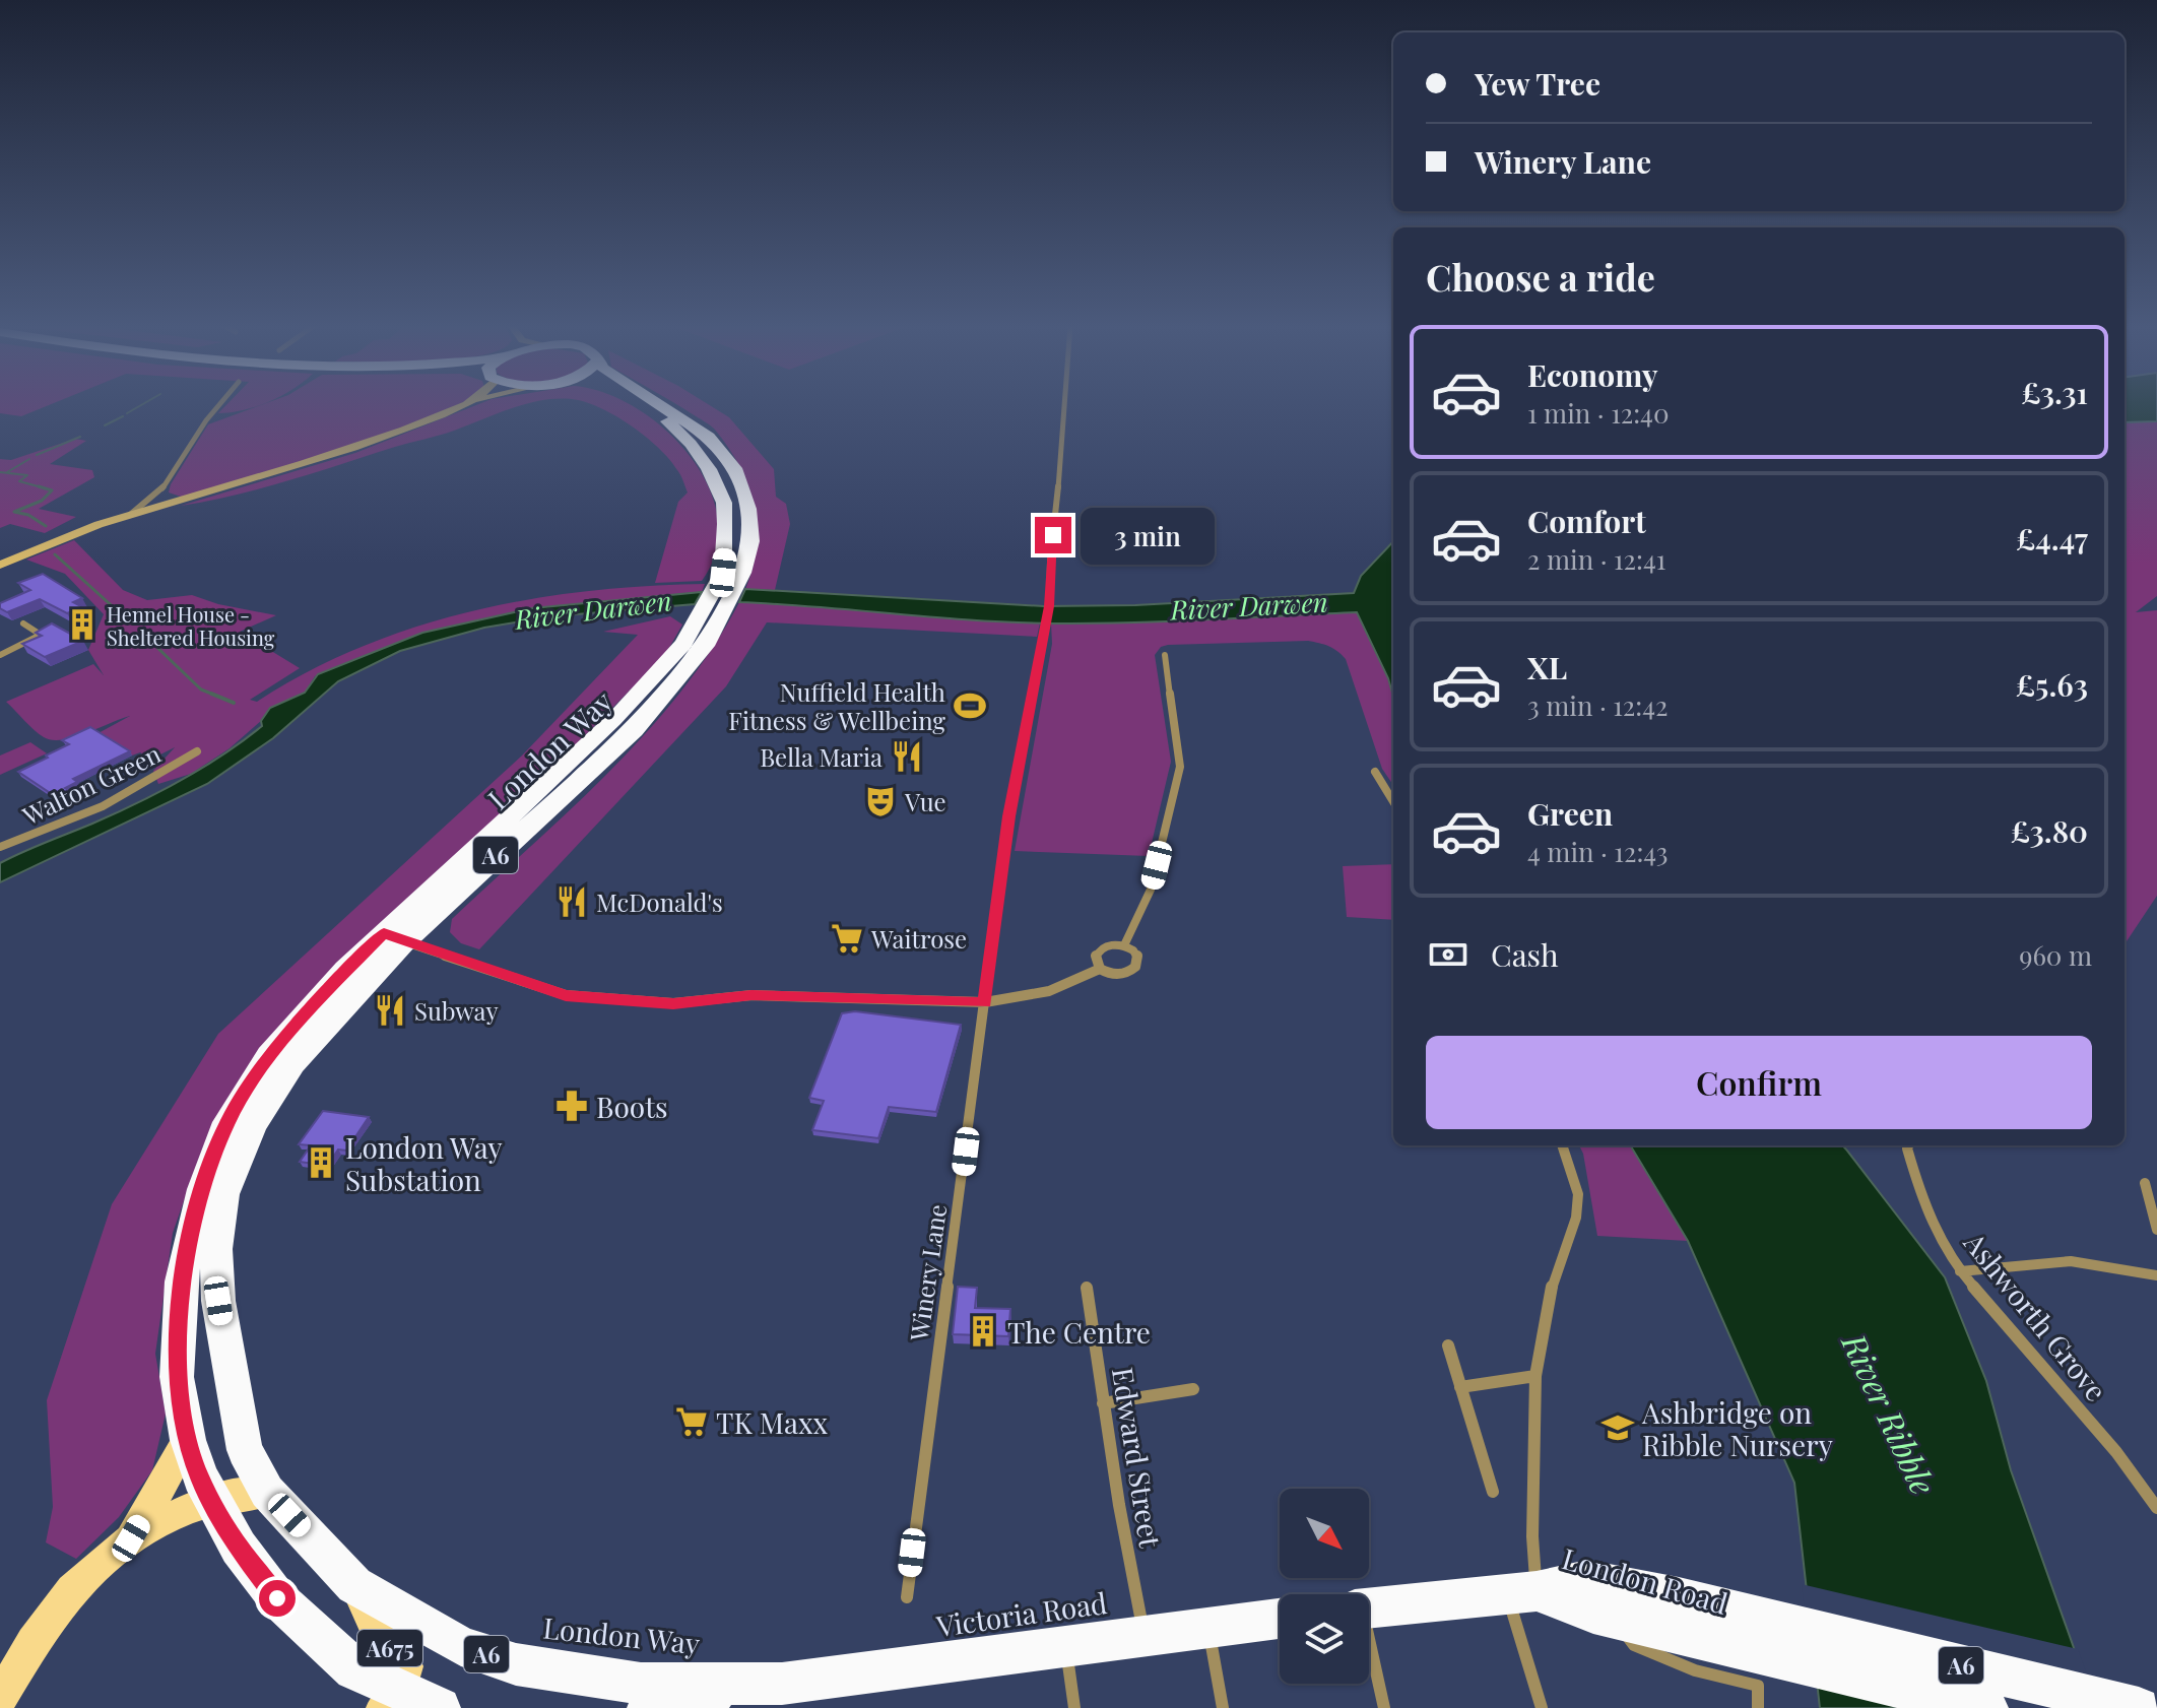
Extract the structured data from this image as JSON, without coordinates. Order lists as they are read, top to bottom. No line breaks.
{"streets":{"highway":["London Way","A6","London Road","Victoria Road"],"main road":["A675"],"street":["Walton Green","Winery Lane","Ashworth Grove","Edward Street"]},"crossings":[["London Way","A6"],["London Way","Victoria Road"],["London Way","A675"],["A6","London Road"],["A6","Victoria Road"],["Edward Street","Victoria Road"]],"water":["River Darwen","River Ribble"],"places":{"building":["Hennel House - Sheltered Housing","London Way Substation","The Centre"],"sports":["Nuffield Health Fitness & Wellbeing"],"restaurant":["Bella Maria","McDonald's","Subway"],"theatre":["Vue"],"supermarket":["Waitrose","TK Maxx"],"pharmacy":["Boots"],"school or university":["Ashbridge on Ribble Nursery"]},"north":"bottom right","page":{"banner":["Yew Tree","Winery Lane"],"heading":"Choose a ride","list":[{"name":"Economy","note":"1 min · 12:40","value":"£3.31"},{"name":"Comfort","note":"2 min · 12:41","value":"£4.47"},{"name":"XL","note":"3 min · 12:42","value":"£5.63"},{"name":"Green","note":"4 min · 12:43","value":"£3.80"}],"bubble":"3 min","pay":["Cash","960 m"],"buttons":"Confirm"}}
